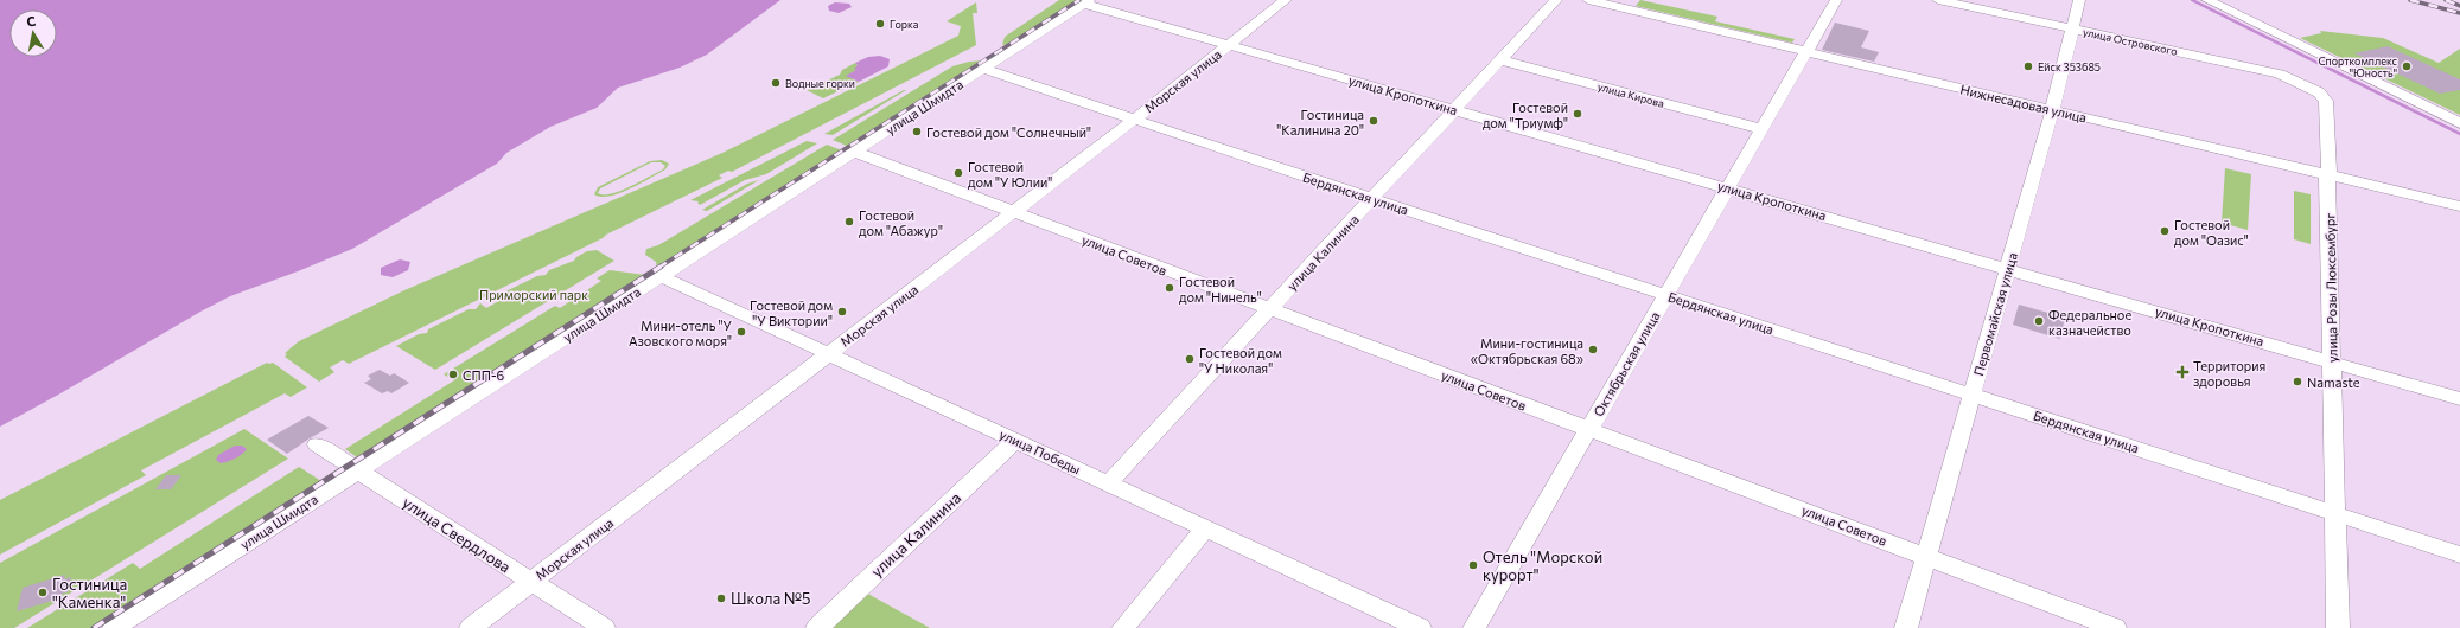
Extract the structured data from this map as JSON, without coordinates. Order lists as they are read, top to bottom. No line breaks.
{"streets":{"street":["улица Островского","Морская улица","улица Кропоткина","улица Кирова","Нижнесадовая улица","улица Шмидта","Бердянская улица","улица Калинина","улица Советов","улица Розы Люксембург","Первомайская улица","Октябрьская улица","улица Победы","улица Свердлова"]},"crossings":[["улица Островского","улица Розы Люксембург"],["улица Островского","Первомайская улица"],["Морская улица","улица Кропоткина"],["Морская улица","Бердянская улица"],["Морская улица","улица Советов"],["Морская улица","улица Победы"],["Морская улица","улица Свердлова"],["улица Кропоткина","улица Шмидта"],["улица Кропоткина","улица Калинина"],["улица Кропоткина","улица Розы Люксембург"],["улица Кропоткина","Первомайская улица"],["улица Кропоткина","Октябрьская улица"],["улица Кирова","улица Калинина"],["улица Кирова","Октябрьская улица"],["Нижнесадовая улица","улица Розы Люксембург"],["Нижнесадовая улица","Первомайская улица"],["Нижнесадовая улица","Октябрьская улица"],["улица Шмидта","Бердянская улица"],["улица Шмидта","улица Советов"],["улица Шмидта","улица Победы"],["улица Шмидта","улица Свердлова"],["Бердянская улица","улица Калинина"],["Бердянская улица","улица Розы Люксембург"],["Бердянская улица","Первомайская улица"],["Бердянская улица","Октябрьская улица"],["улица Калинина","улица Советов"],["улица Калинина","улица Победы"],["улица Советов","Первомайская улица"],["улица Советов","Октябрьская улица"]],"parks":["Приморский парк"],"places":{"other":["Горка","Ейск 353685","Спорткомплекс \"Юность\"","Водные горки","Гостевой дом \"Триумф\"","Гостиница \"Калинина 20\"","Гостевой дом \"Солнечный\"","Гостевой дом \"У Юлии\"","Гостевой дом \"Абажур\"","Гостевой дом \"Оазис\"","Гостевой дом \"Нинель\"","Гостевой дом \"У Виктории\"","Федеральное казначейство","Мини-отель \"У Азовского моря\"","Мини-гостиница «Октябрьская 68»","Гостевой дом \"У Николая\"","СПП-6","Namaste","Отель \"Морской курорт\"","Гостиница \"Каменка\"","Школа №5"],"health":["Территория здоровья"]},"north":"top"}
